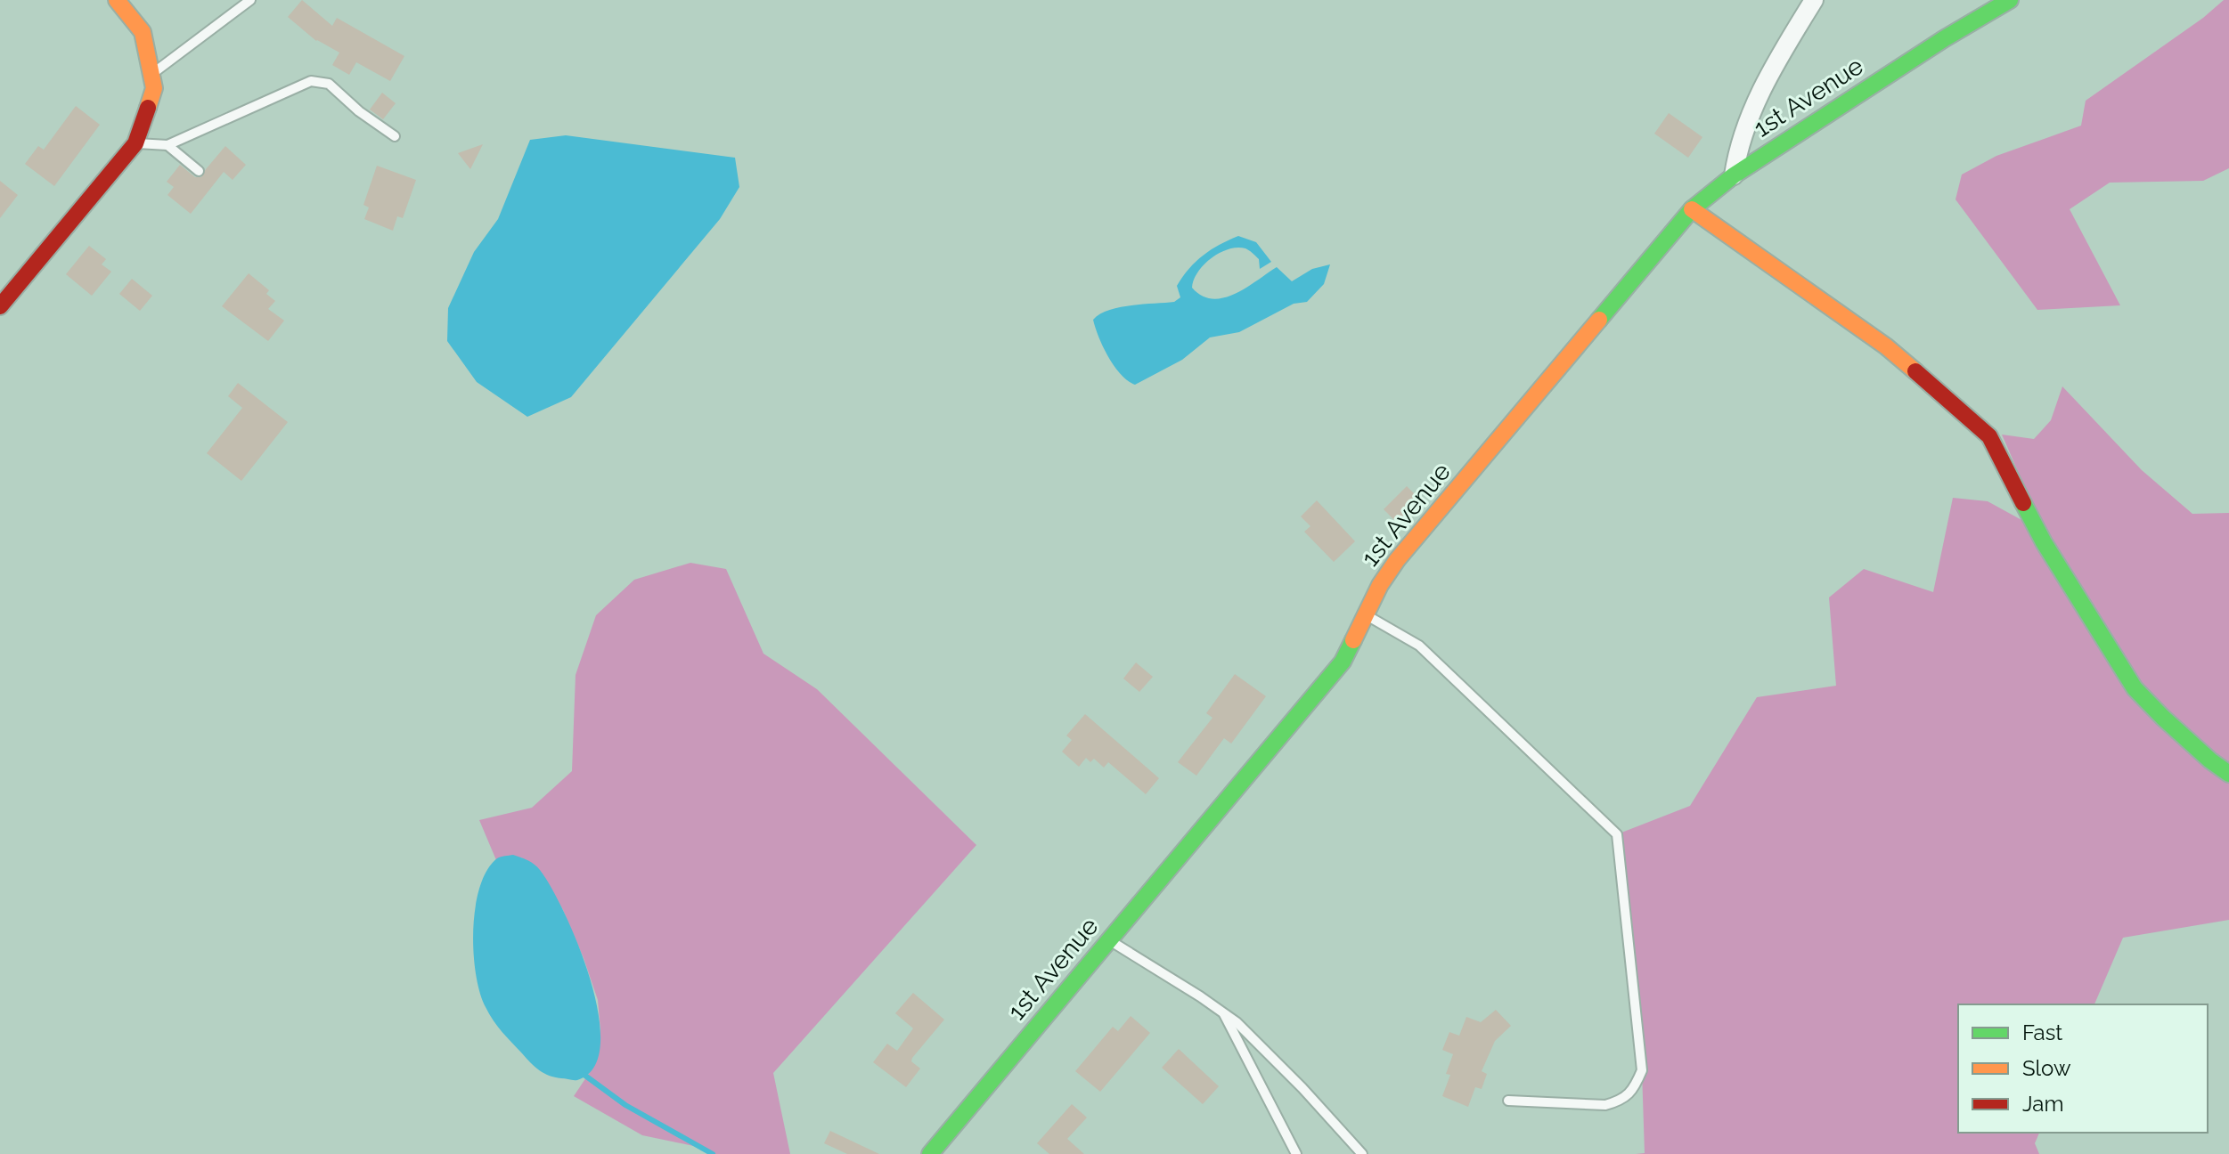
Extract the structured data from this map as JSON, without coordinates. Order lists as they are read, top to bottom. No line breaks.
{"streets":{"street":["1st Avenue"]},"legend":["Fast","Slow","Jam"]}
